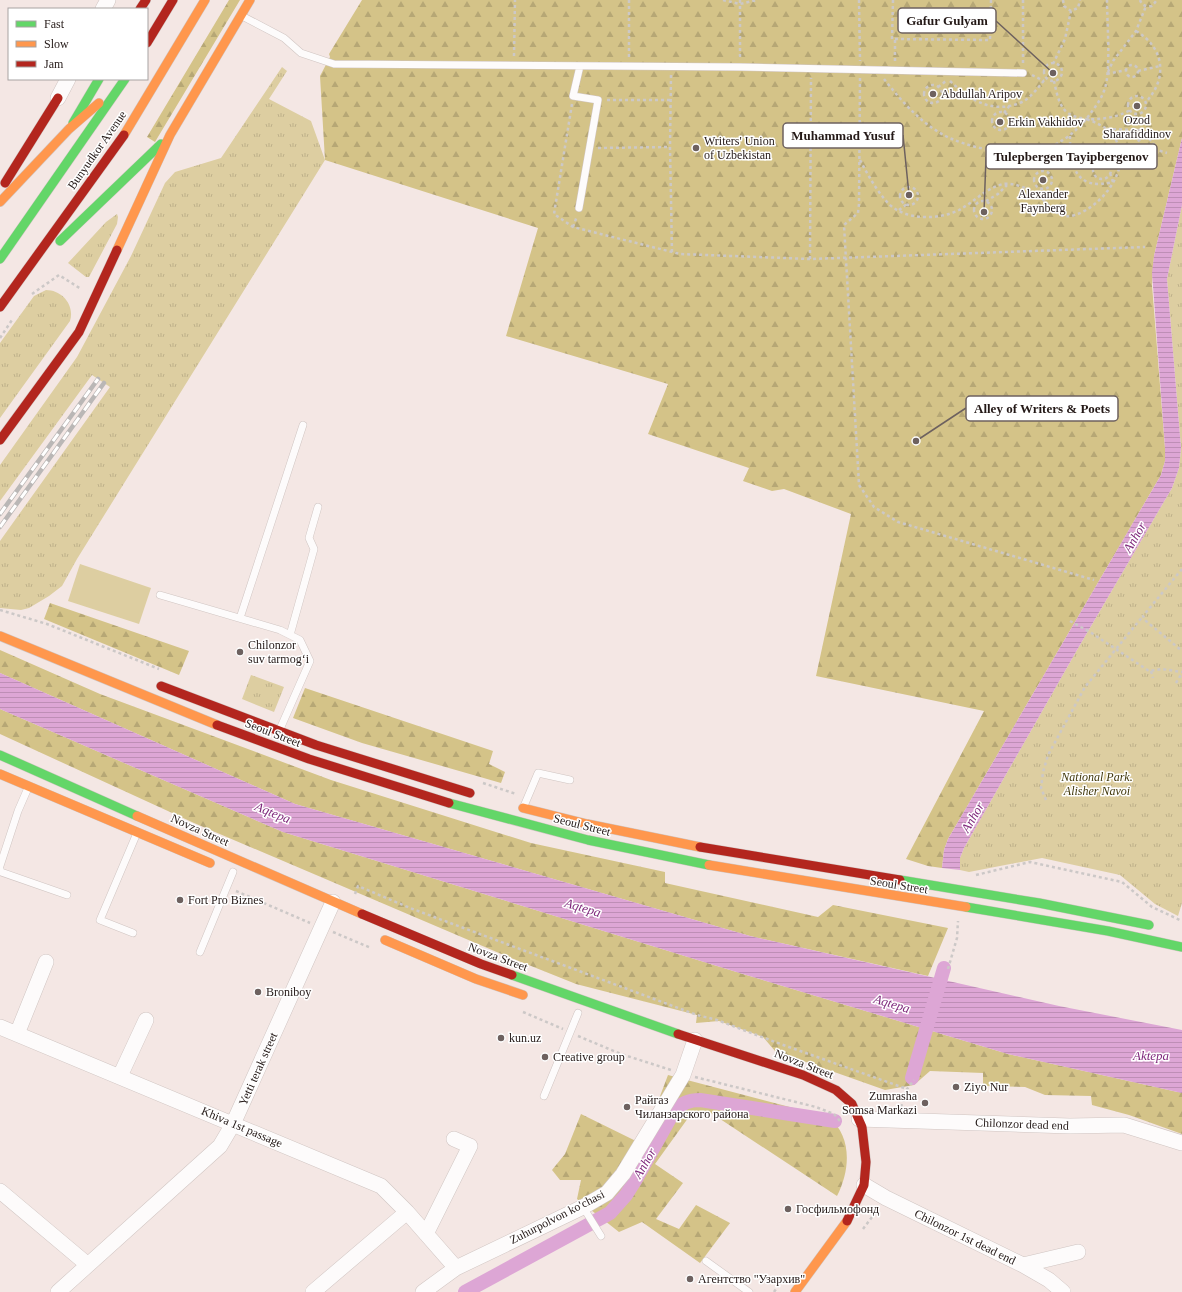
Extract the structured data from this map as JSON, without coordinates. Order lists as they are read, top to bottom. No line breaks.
{"streets":{"main road":["Bunyudkor Avenue","Seoul Street","Novza Street"],"street":["Yetti terak street","Chilonzor dead end","Khiva 1st passage","Zuhurpolvon ko'chasi","Chilonzor 1st dead end"]},"crossings":[["Novza Street","Yetti terak street"],["Novza Street","Chilonzor dead end"],["Novza Street","Zuhurpolvon ko'chasi"],["Yetti terak street","Khiva 1st passage"],["Khiva 1st passage","Zuhurpolvon ko'chasi"]],"water":["Anhor","Aqtepa","Aktepa"],"parks":["National Park. Alisher Navoi"],"places":["Gafur Gulyam","Abdullah Aripov","Ozod Sharafiddinov","Erkin Vakhidov","Writers' Union of Uzbekistan","Alexander Faynberg","Muhammad Yusuf","Tulepbergen Tayipbergenov","Alley of Writers & Poets","Chilonzor suv tarmog‘i","Fort Pro Biznes","Broniboy","kun.uz","Creative group","Ziyo Nur","Zumrasha Somsa Markazi","Райгаз Чиланзарского района","Госфильмофонд","Агентство \"Узархив\""],"legend":["Fast","Slow","Jam"]}
